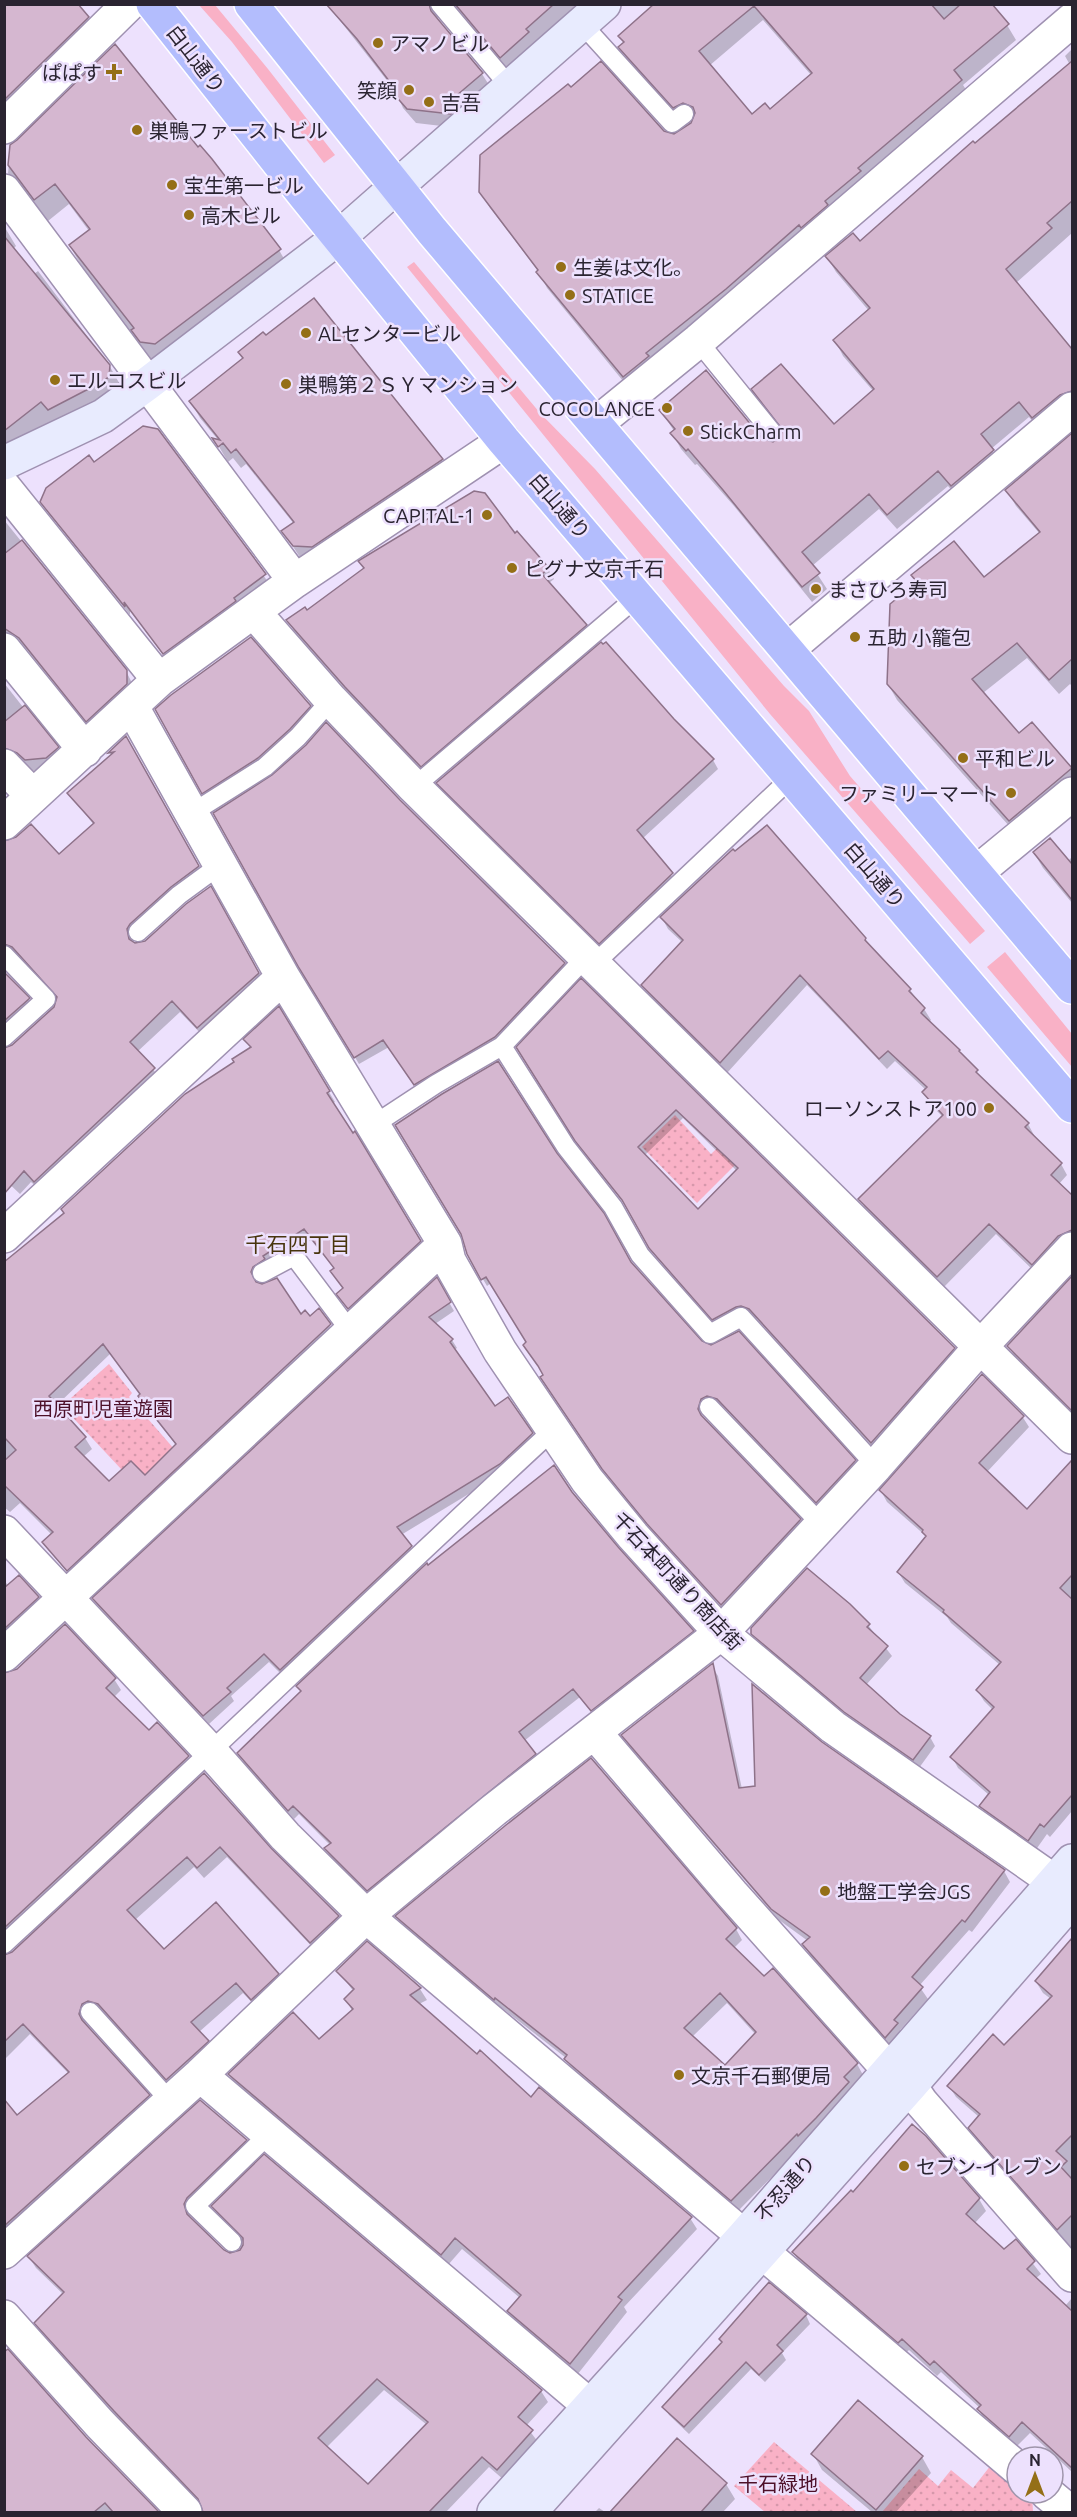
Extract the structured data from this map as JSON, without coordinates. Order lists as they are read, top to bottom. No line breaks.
{"streets":{"highway":["白山通り"],"main road":["不忍通り"],"street":["千石本町通り商店街"]},"crossings":[["千石本町通り商店街","不忍通り"]],"districts":["千石四丁目"],"parks":["西原町児童遊園","千石緑地"],"places":{"other":["アマノビル","笑顔","吉吾","巣鴨ファーストビル","宝生第一ビル","高木ビル","生姜は文化。","STATICE","ALセンタービル","エルコスビル","巣鴨第２ＳＹマンション","COCOLANCE","StickCharm","CAPITAL-1","ピグナ文京千石","まさひろ寿司","五助 小籠包","平和ビル","ファミリーマート","ローソンストア100","地盤工学会JGS","文京千石郵便局","セブン-イレブン"],"health":["ぱぱす"]},"north":"top"}
